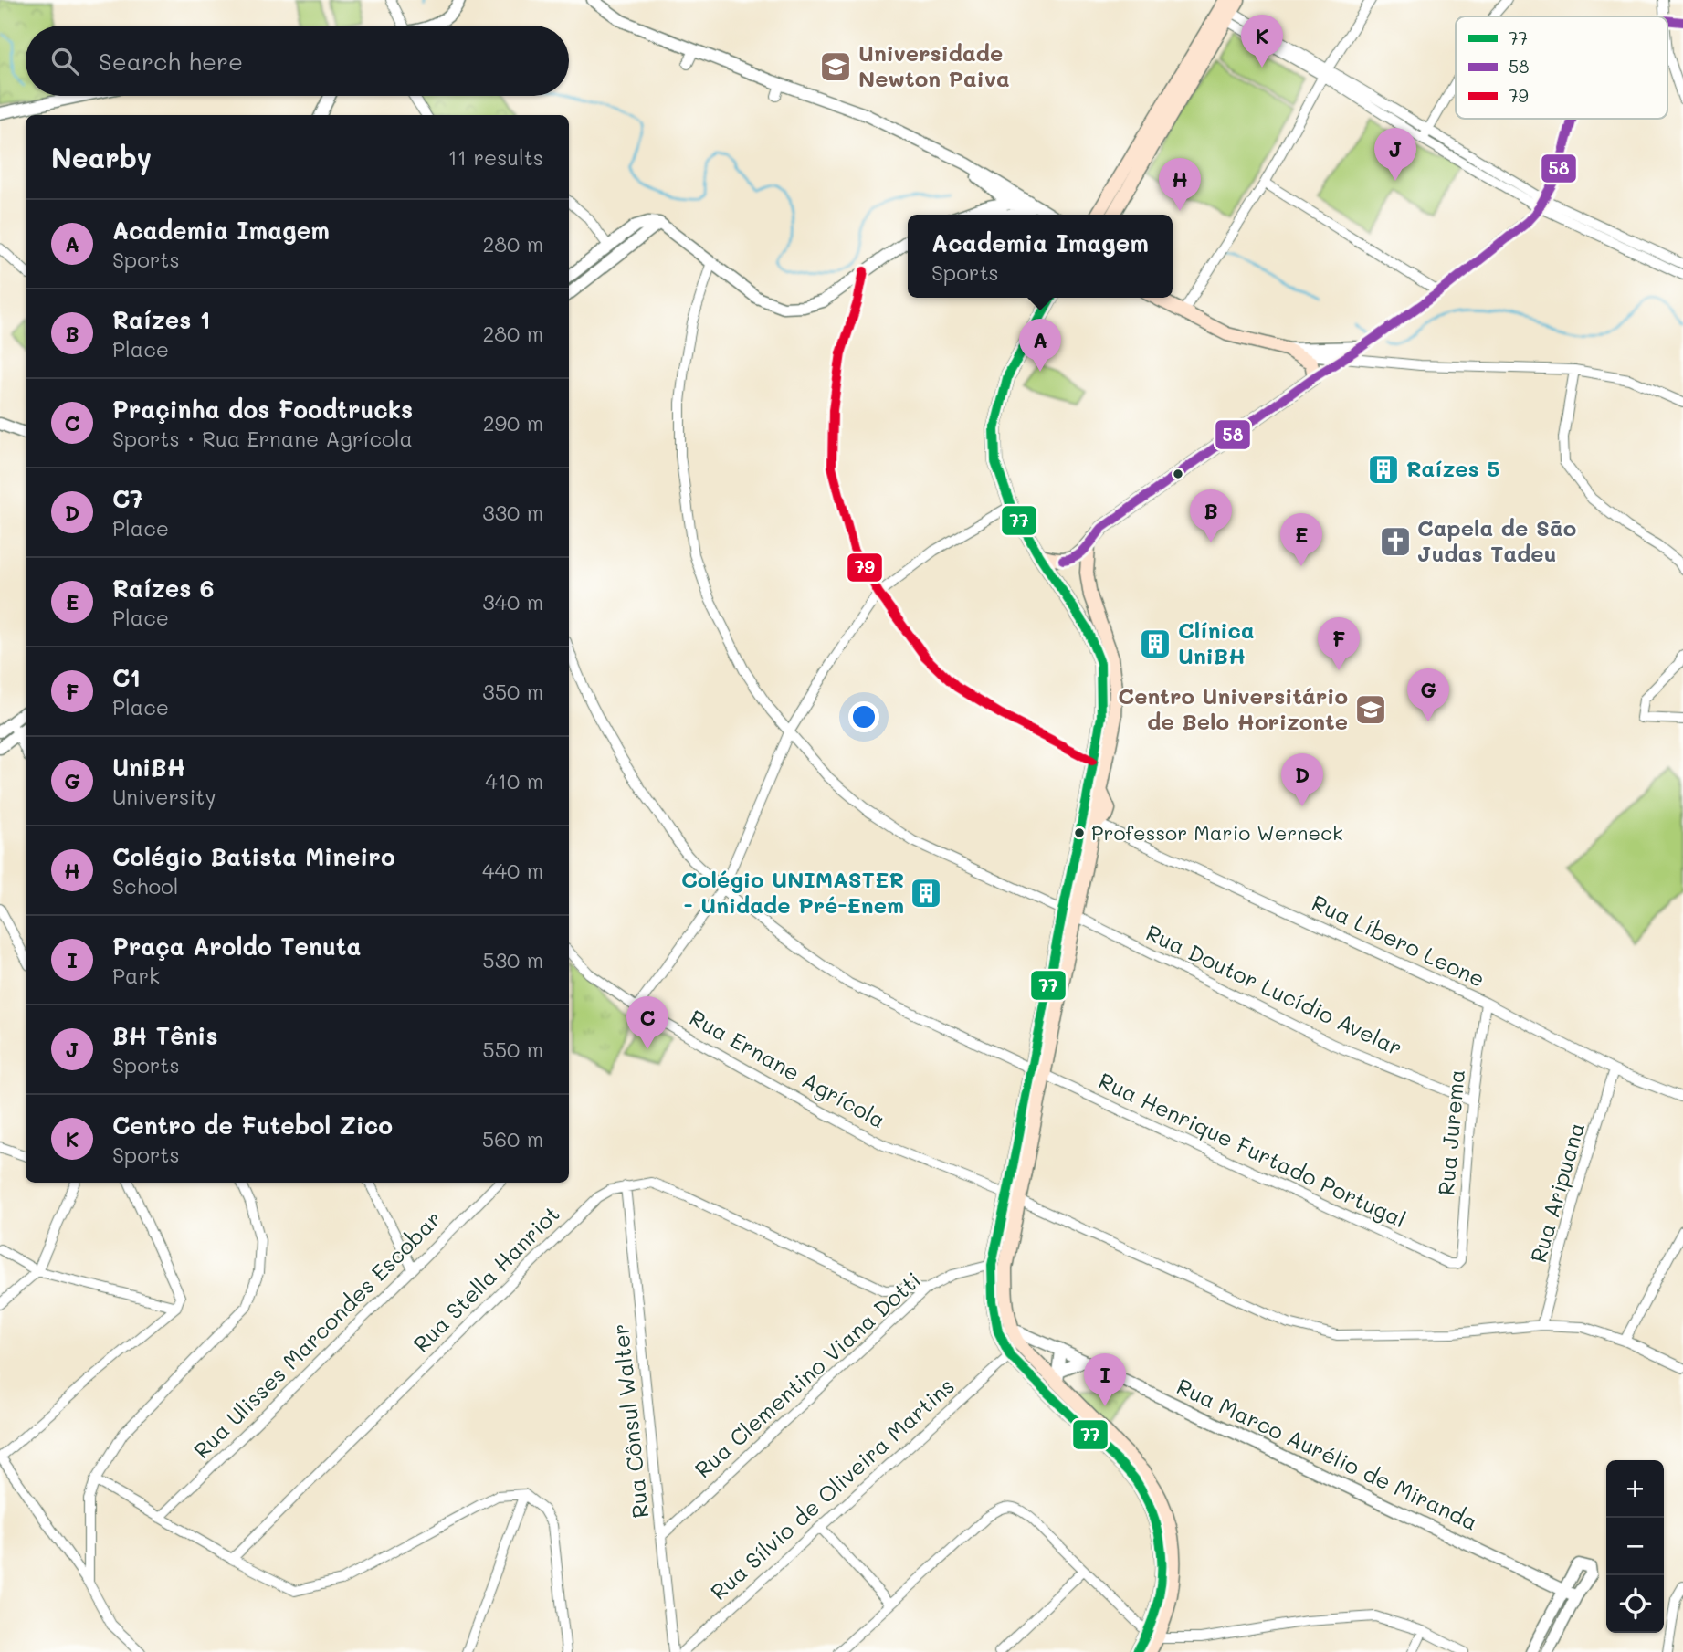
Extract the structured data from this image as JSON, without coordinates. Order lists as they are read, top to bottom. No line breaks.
{"streets":{"street":["Rua Líbero Leone","Rua Doutor Lucídio Avelar","Rua Ernane Agrícola","Rua Jurema","Rua Henrique Furtado Portugal","Rua Aripuana","Rua Stella Hanriot","Rua Ulisses Marcondes Escobar","Rua Clementino Viana Dotti","Rua Cônsul Walter","Rua Marco Aurélio de Miranda","Rua Sílvio de Oliveira Martins"]},"crossings":[["Rua Líbero Leone","Rua Jurema"],["Rua Líbero Leone","Rua Aripuana"],["Rua Doutor Lucídio Avelar","Rua Jurema"],["Rua Ernane Agrícola","Rua Aripuana"],["Rua Jurema","Rua Henrique Furtado Portugal"],["Rua Stella Hanriot","Rua Clementino Viana Dotti"],["Rua Stella Hanriot","Rua Cônsul Walter"],["Rua Clementino Viana Dotti","Rua Cônsul Walter"]],"places":{"school or university":["Universidade Newton Paiva","Centro Universitário de Belo Horizonte"],"building":["Raízes 5","Clínica UniBH","Colégio UNIMASTER - Unidade Pré-Enem"],"church":["Capela de São Judas Tadeu"],"other":["Professor Mario Werneck"]},"lines":["transit line 58","transit line 79","transit line 77"],"legend":["77","58","79"],"page":{"pins":["K","J","H","A","B","E","F","G","D","C","I"],"search":"Search here","heading":["Nearby","11 results"],"list":[{"mark":"A","name":"Academia Imagem","note":"Sports","value":"280 m"},{"mark":"B","name":"Raízes 1","note":"Place","value":"280 m"},{"mark":"C","name":"Praçinha dos Foodtrucks","note":"Sports · Rua Ernane Agrícola","value":"290 m"},{"mark":"D","name":"C7","note":"Place","value":"330 m"},{"mark":"E","name":"Raízes 6","note":"Place","value":"340 m"},{"mark":"F","name":"C1","note":"Place","value":"350 m"},{"mark":"G","name":"UniBH","note":"University","value":"410 m"},{"mark":"H","name":"Colégio Batista Mineiro","note":"School","value":"440 m"},{"mark":"I","name":"Praça Aroldo Tenuta","note":"Park","value":"530 m"},{"mark":"J","name":"BH Tênis","note":"Sports","value":"550 m"},{"mark":"K","name":"Centro de Futebol Zico","note":"Sports","value":"560 m"}],"popup":["Academia Imagem","Sports"],"map_buttons":["+","−"]}}
